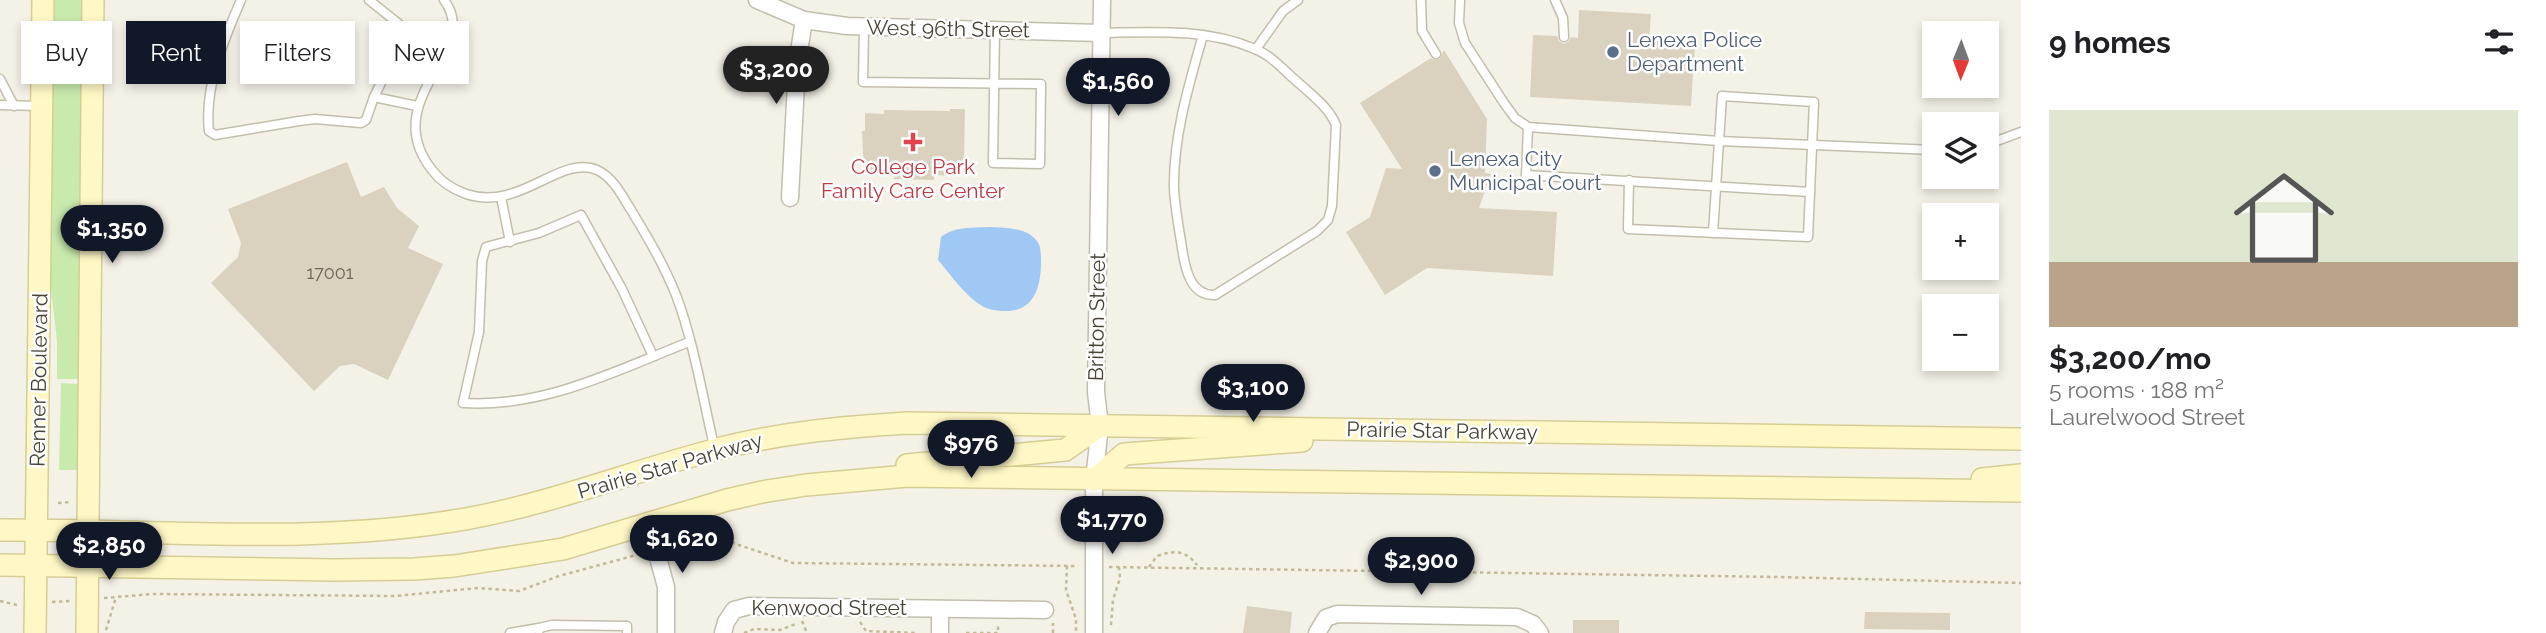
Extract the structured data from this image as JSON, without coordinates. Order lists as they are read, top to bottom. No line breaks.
{"streets":{"main road":["Renner Boulevard","Prairie Star Parkway"],"street":["West 96th Street","Britton Street","Kenwood Street"]},"crossings":[["West 96th Street","Britton Street"],["Britton Street","Prairie Star Parkway"],["Renner Boulevard","Prairie Star Parkway"]],"places":{"other":["Lenexa Police Department","Lenexa City Municipal Court"],"health":["College Park Family Care Center"]},"house_numbers":["17001"],"north":"bottom","page":{"heading":"9 homes","map_buttons":["+","−"],"chip":["Buy","Rent","Filters","New"],"price":["$3,200","$1,560","$1,350","$3,100","$976","$1,770","$1,620","$2,850","$2,900"],"list":[{"name":"$3,200/mo","note":"5 rooms · 188 m² · Laurelwood Street"}]}}
